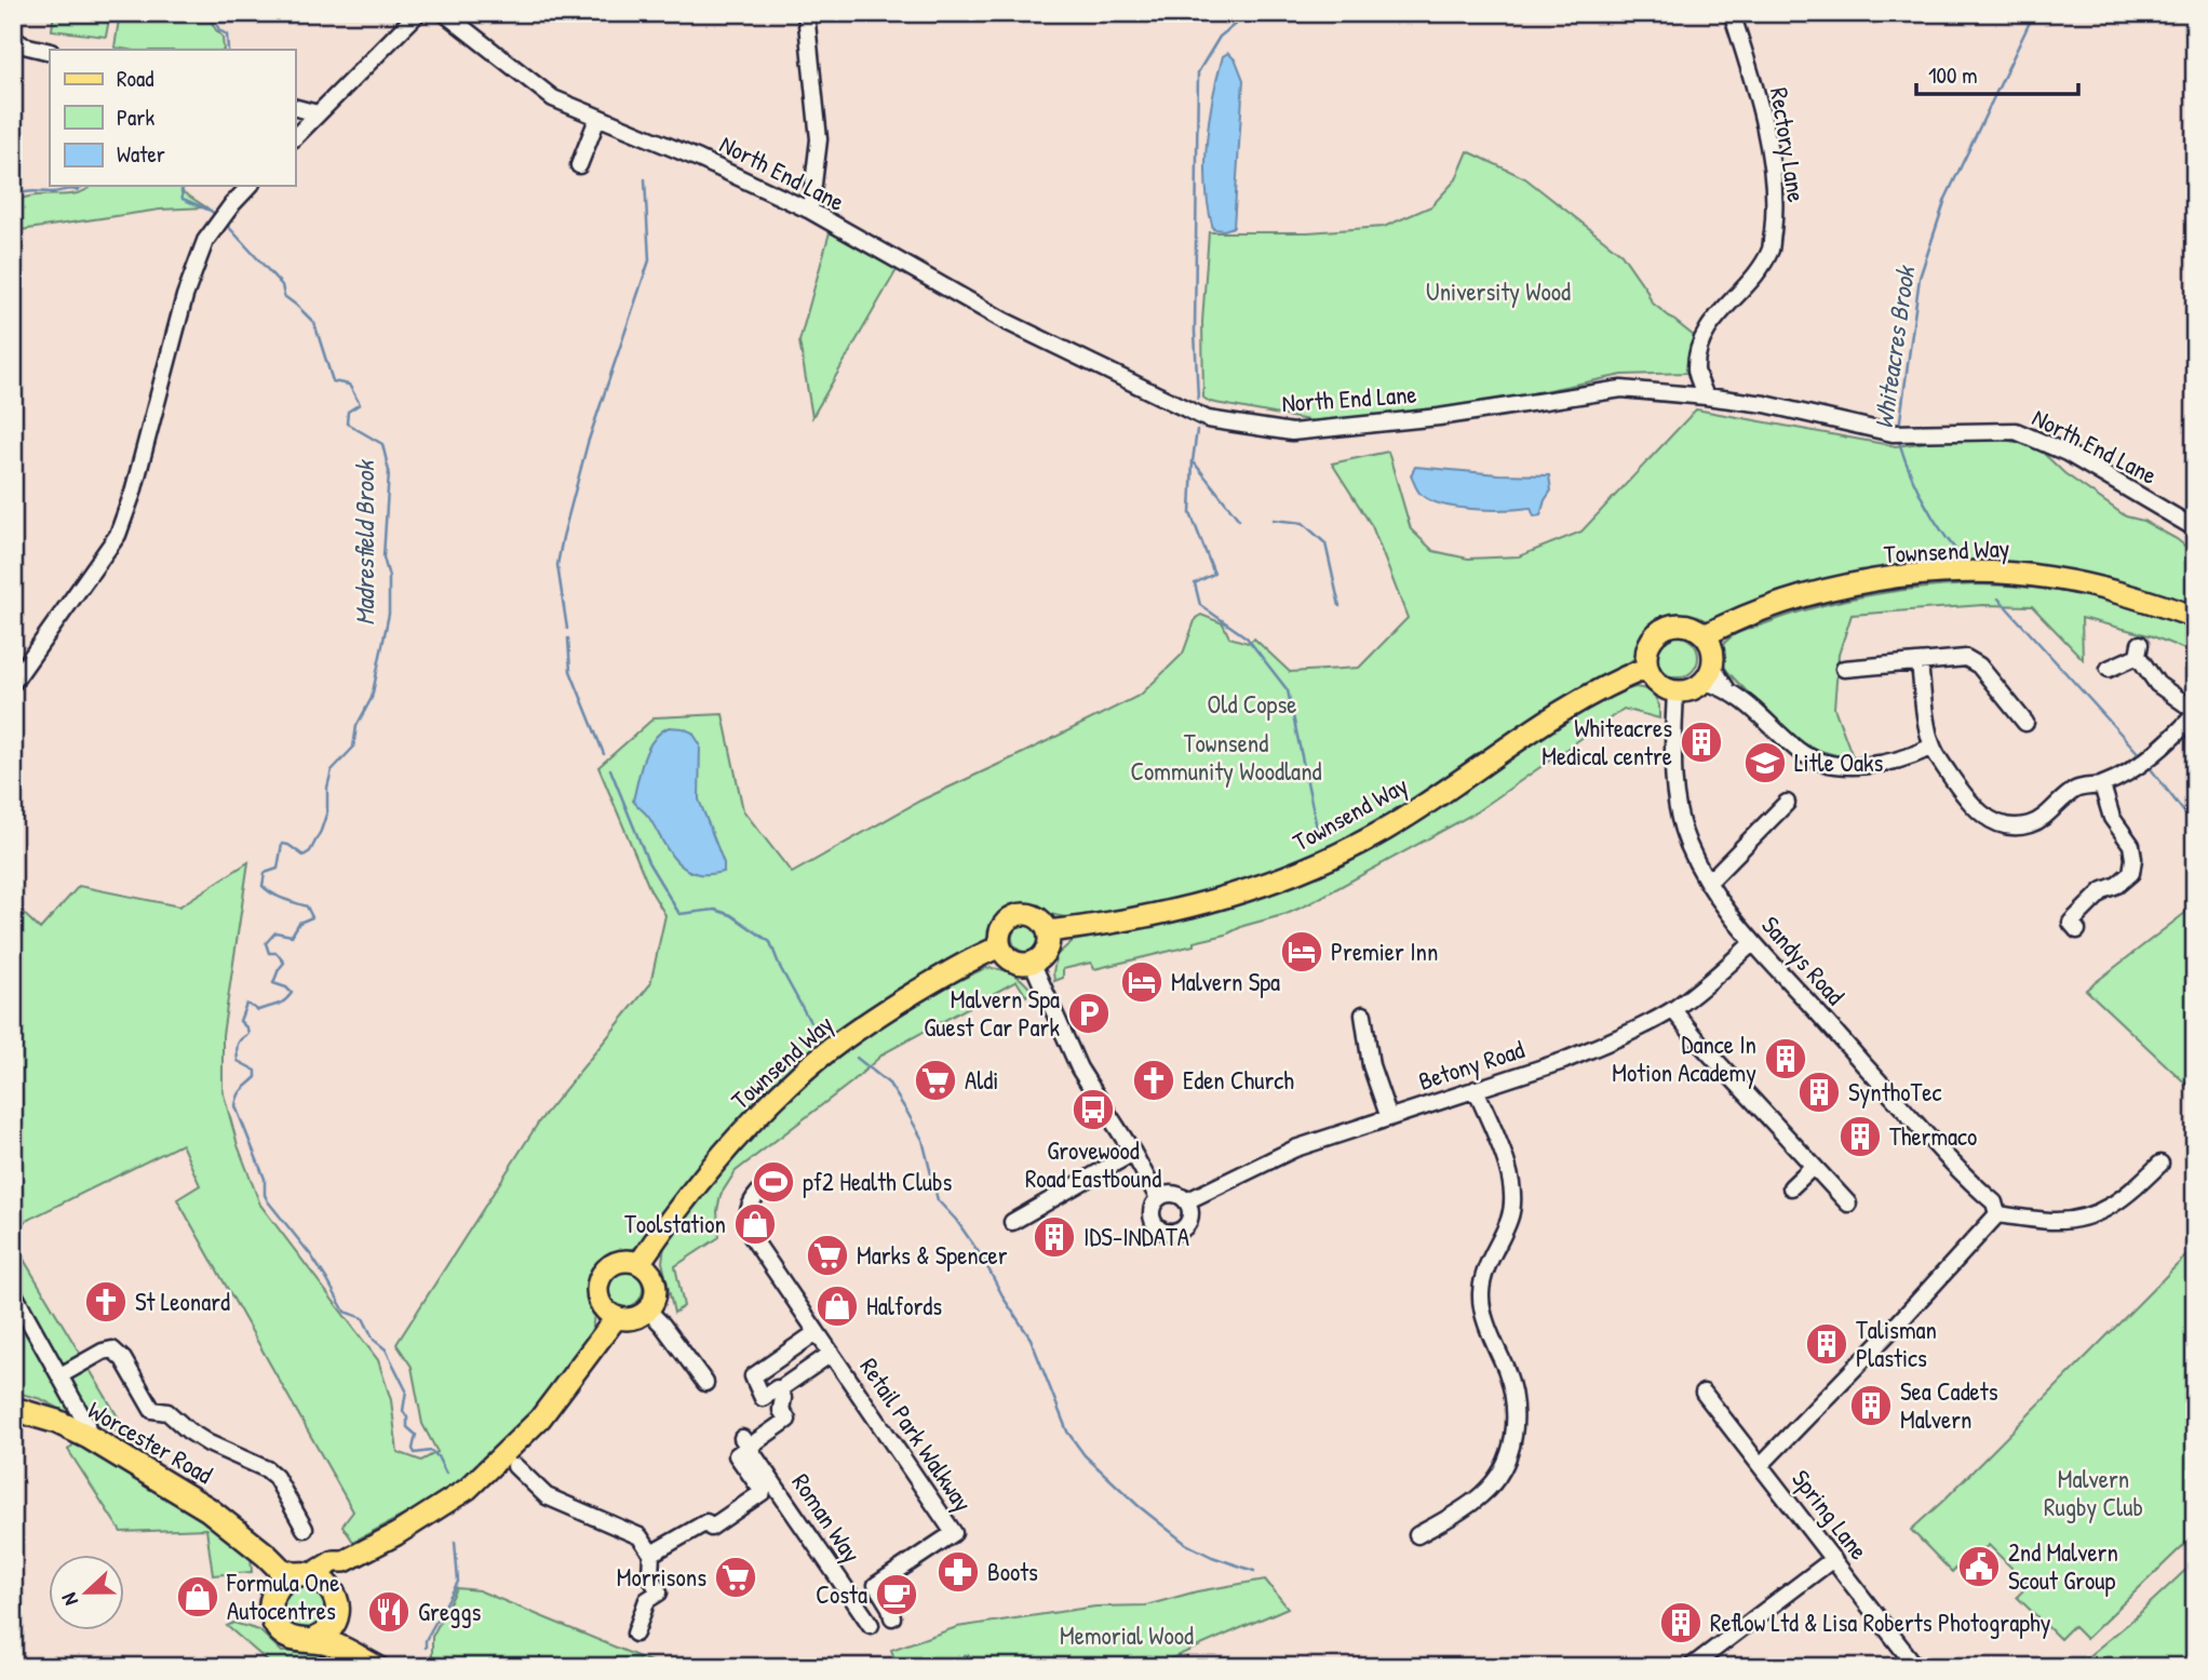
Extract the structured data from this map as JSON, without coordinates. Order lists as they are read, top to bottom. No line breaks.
{"streets":{"highway":["Worcester Road"],"main road":["Townsend Way"],"street":["Rectory Lane","North End Lane","Sandys Road","Betony Road","Retail Park Walkway","Spring Lane","Roman Way"]},"crossings":[["Townsend Way","Sandys Road"],["Sandys Road","Betony Road"]],"water":["Whiteacres Brook","Madresfield Brook"],"parks":["University Wood","Old Copse","Townsend Community Woodland","Malvern Rugby Club","Memorial Wood"],"places":{"building":["Whiteacres Medical centre","Dance In Motion Academy","SynthoTec","Thermaco","IDS-INDATA","Talisman Plastics","Sea Cadets Malvern","Reflow Ltd & Lisa Roberts Photography"],"school or university":["Litle Oaks"],"hotel":["Premier Inn","Malvern Spa"],"parking":["Malvern Spa Guest Car Park"],"supermarket":["Aldi","Marks & Spencer","Morrisons"],"church":["Eden Church","St Leonard"],"bus stop":["Grovewood Road Eastbound"],"sports":["pf2 Health Clubs"],"shop":["Toolstation","Halfords","Formula One Autocentres"],"public building":["2nd Malvern Scout Group"],"pharmacy":["Boots"],"cafe":["Costa"],"restaurant":["Greggs"]},"legend":["Road","Park","Water"],"scale_bar":"100 m","north":"left"}
